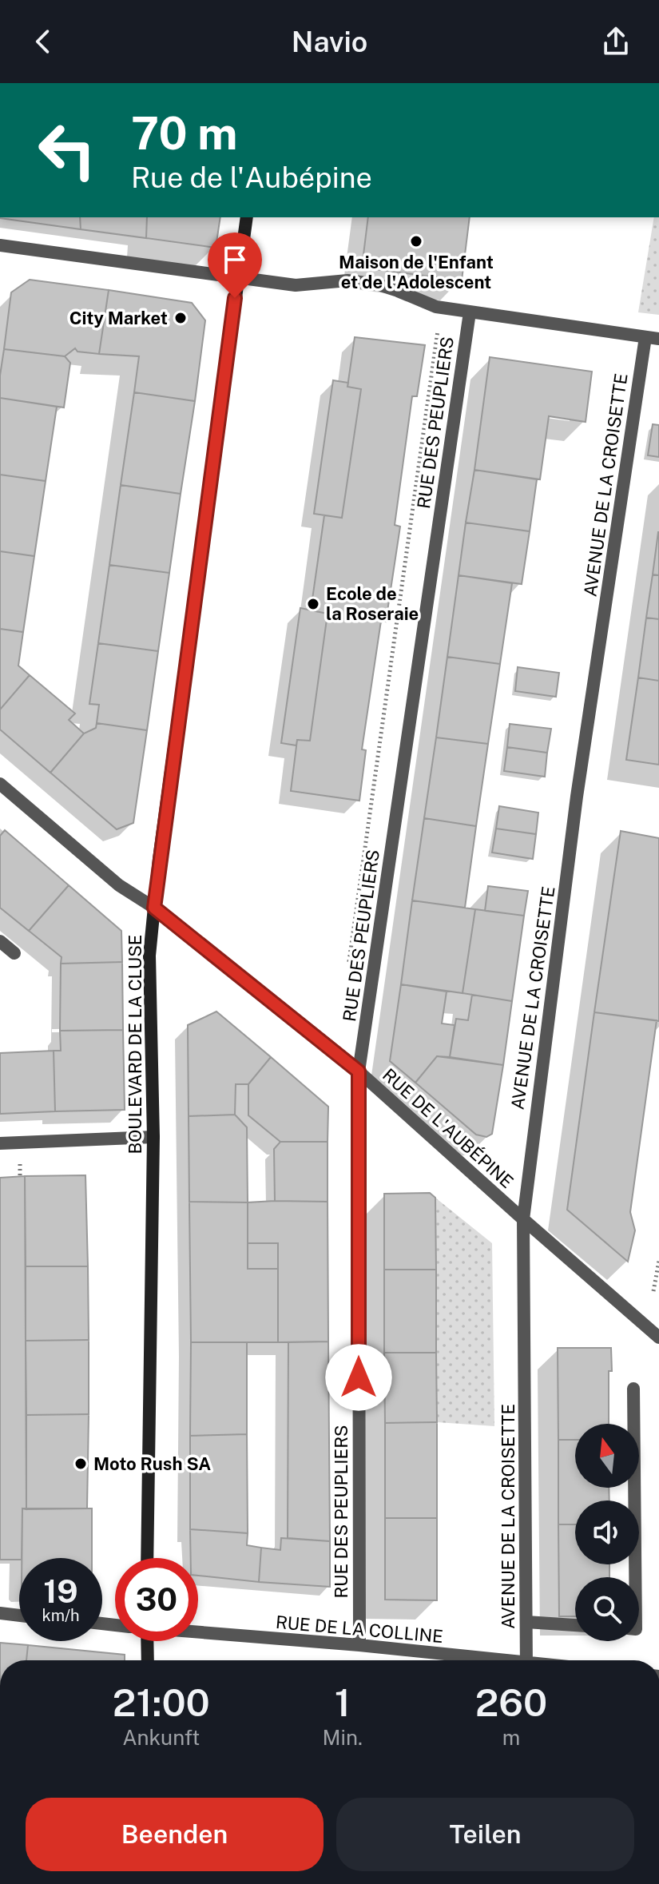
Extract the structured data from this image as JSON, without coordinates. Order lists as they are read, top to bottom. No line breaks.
{"streets":{"street":["RUE DES PEUPLIERS","AVENUE DE LA CROISETTE","BOULEVARD DE LA CLUSE","RUE DE L'AUBÉPINE","RUE DE LA COLLINE"]},"crossings":[["RUE DES PEUPLIERS","RUE DE L'AUBÉPINE"],["RUE DES PEUPLIERS","RUE DE LA COLLINE"],["AVENUE DE LA CROISETTE","RUE DE L'AUBÉPINE"],["BOULEVARD DE LA CLUSE","RUE DE L'AUBÉPINE"]],"places":["Maison de l'Enfant et de l'Adolescent","City Market","Ecole de la Roseraie","Moto Rush SA"],"north":"top","page":{"header":"Navio","turn":["70 m","Rue de l'Aubépine"],"speed":"19 km/h","limit":"30","eta":["21:00","Ankunft","1","Min.","260","m"],"buttons":["Beenden","Teilen"]}}
